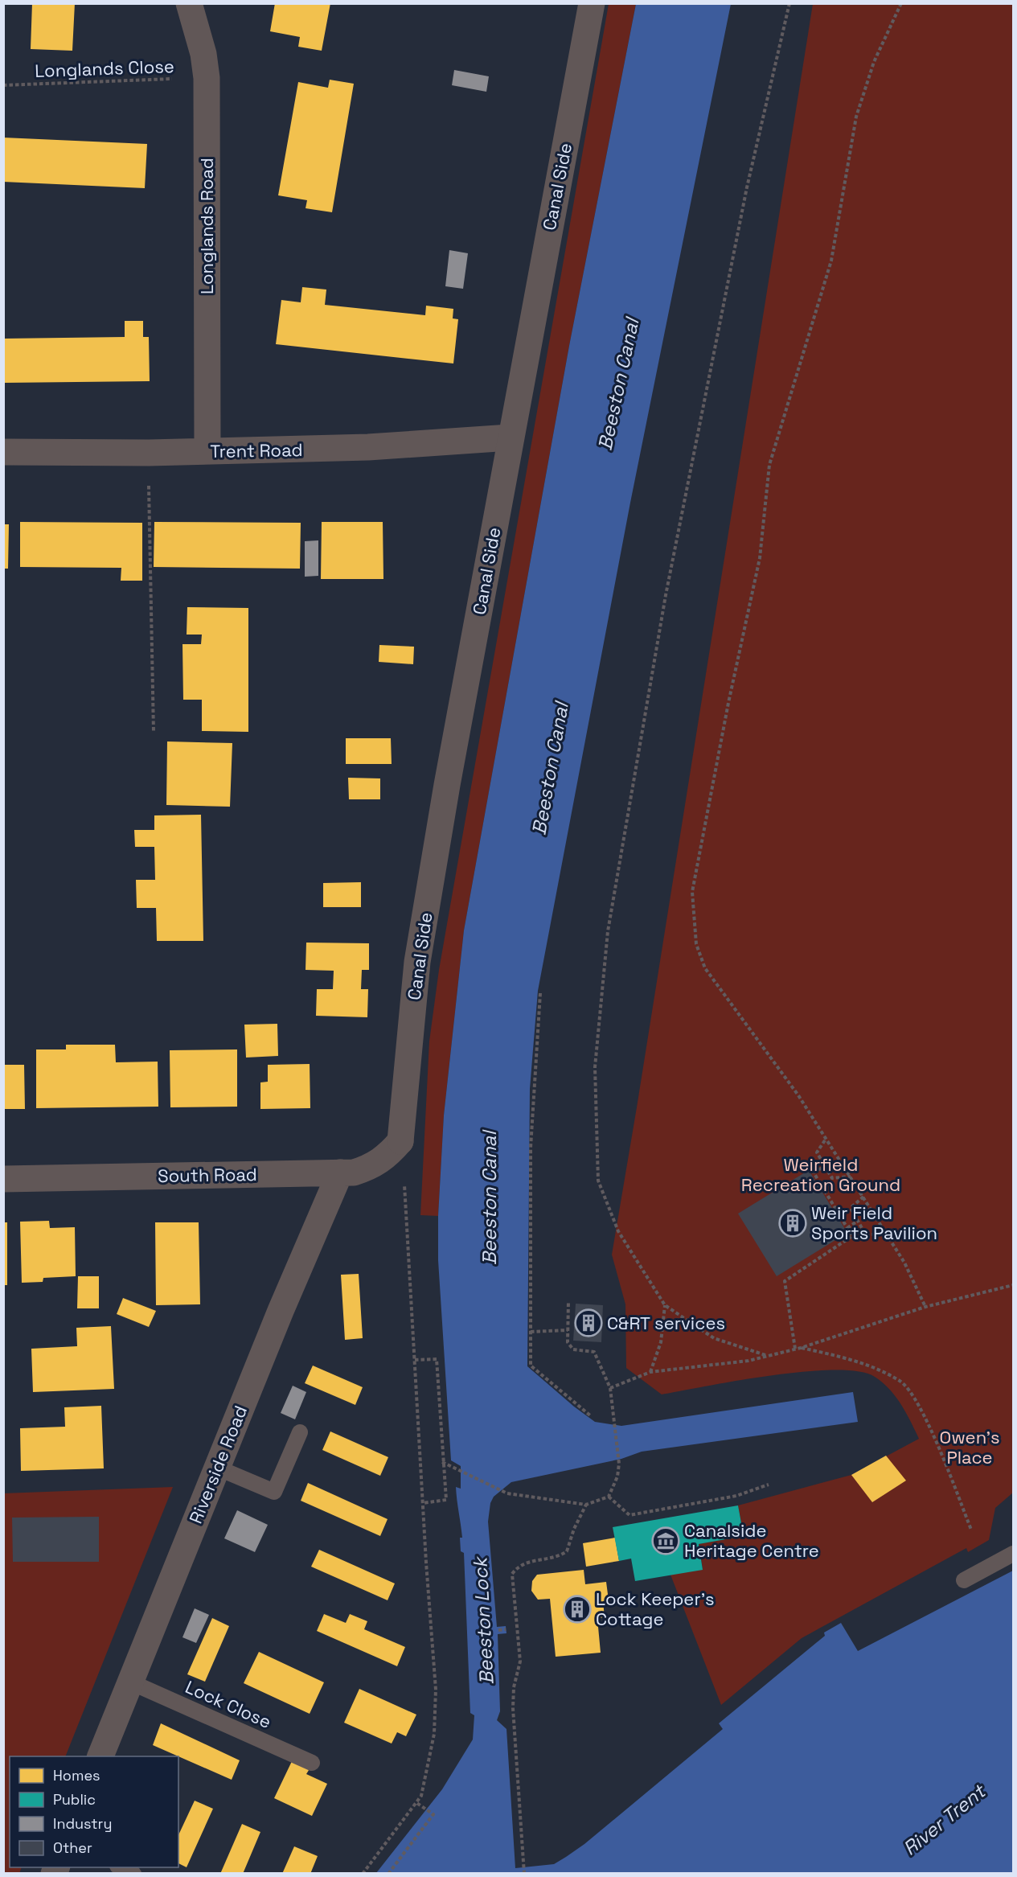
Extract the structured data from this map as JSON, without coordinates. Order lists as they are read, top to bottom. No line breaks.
{"streets":{"street":["Canal Side","Longlands Road","Trent Road","South Road","Riverside Road"],"lane":["Lock Close"],"path":["Longlands Close"]},"crossings":[["Longlands Close","Longlands Road"],["Canal Side","Trent Road"],["Canal Side","South Road"],["Longlands Road","Trent Road"],["South Road","Riverside Road"],["Riverside Road","Lock Close"]],"water":["Beeston Canal","Beeston Lock","River Trent"],"parks":["Weirfield Recreation Ground","Owen's Place"],"places":{"building":["Weir Field Sports Pavilion","C&RT services","Lock Keeper's Cottage"],"museum":["Canalside Heritage Centre"]},"legend":["Homes","Public","Industry","Other"]}
